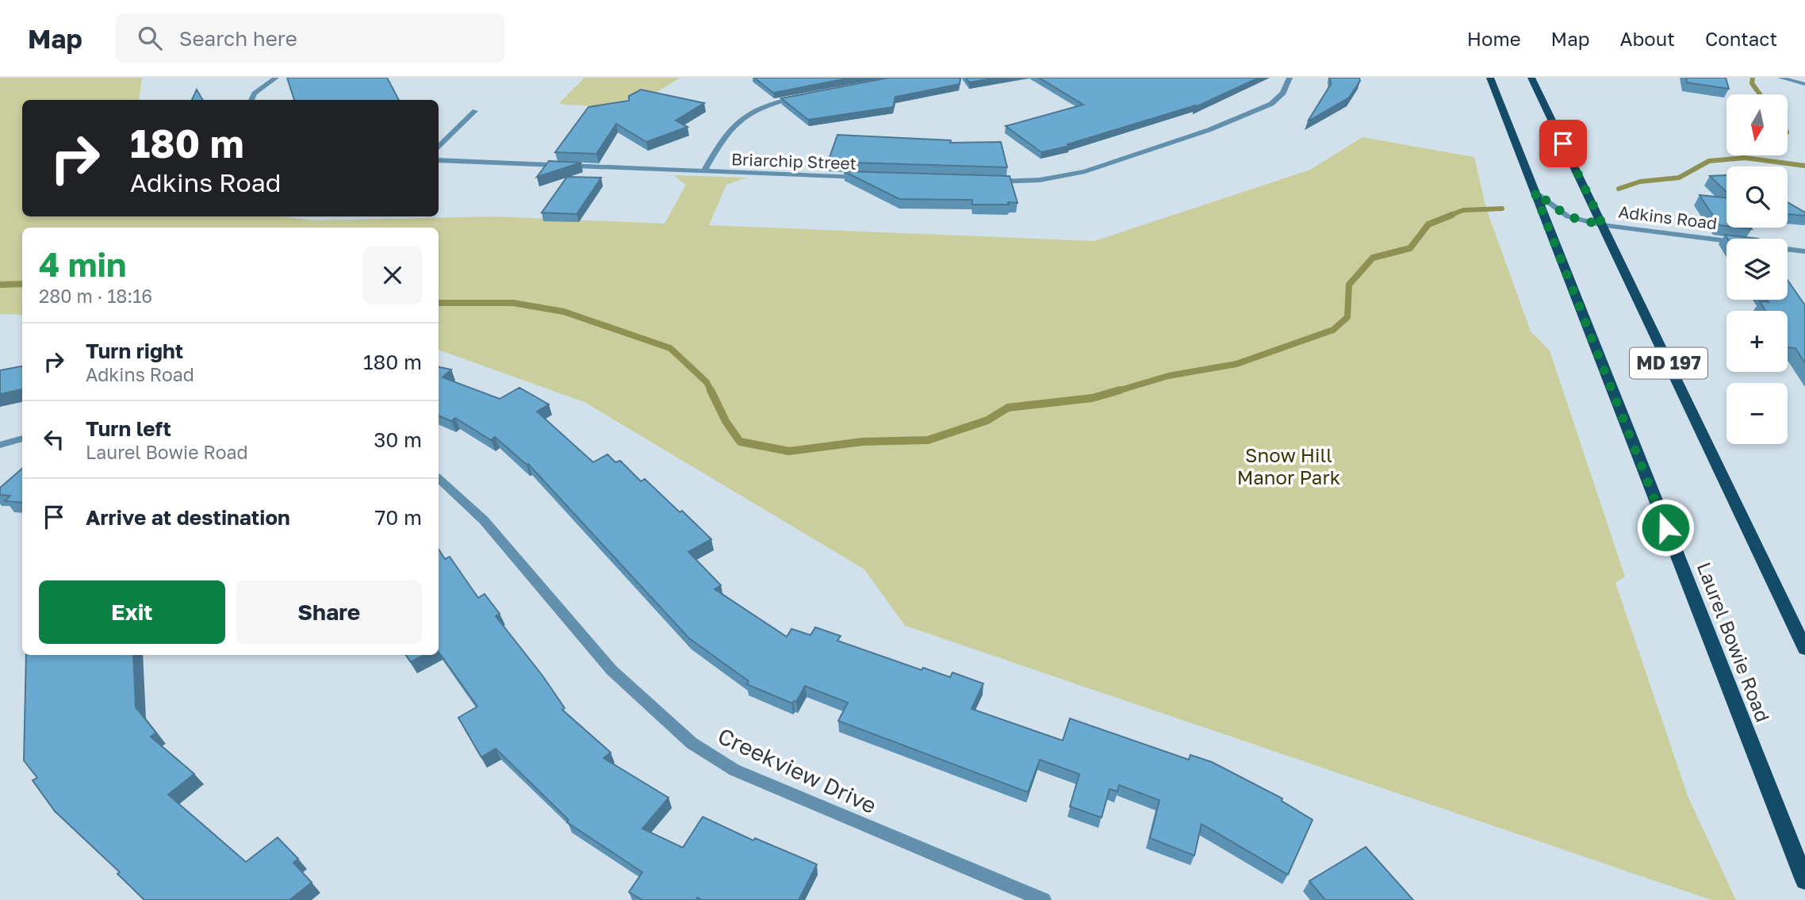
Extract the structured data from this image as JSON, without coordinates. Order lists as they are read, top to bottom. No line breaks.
{"streets":{"main road":["MD 197","Laurel Bowie Road"],"street":["Briarchip Street","Adkins Road","Creekview Drive"]},"crossings":[["Adkins Road","MD 197"],["Adkins Road","Laurel Bowie Road"]],"parks":["Snow Hill Manor Park"],"north":"bottom","page":{"header":"Map","search":"Search here","nav":["Home","Map","About","Contact"],"map_buttons":["+","−"],"turn":["180 m","Adkins Road"],"heading":["4 min","280 m · 18:16"],"list":[{"name":"Turn right","note":"Adkins Road","value":"180 m"},{"name":"Turn left","note":"Laurel Bowie Road","value":"30 m"},{"name":"Arrive at destination","value":"70 m"}],"buttons":["Exit","Share"]}}
